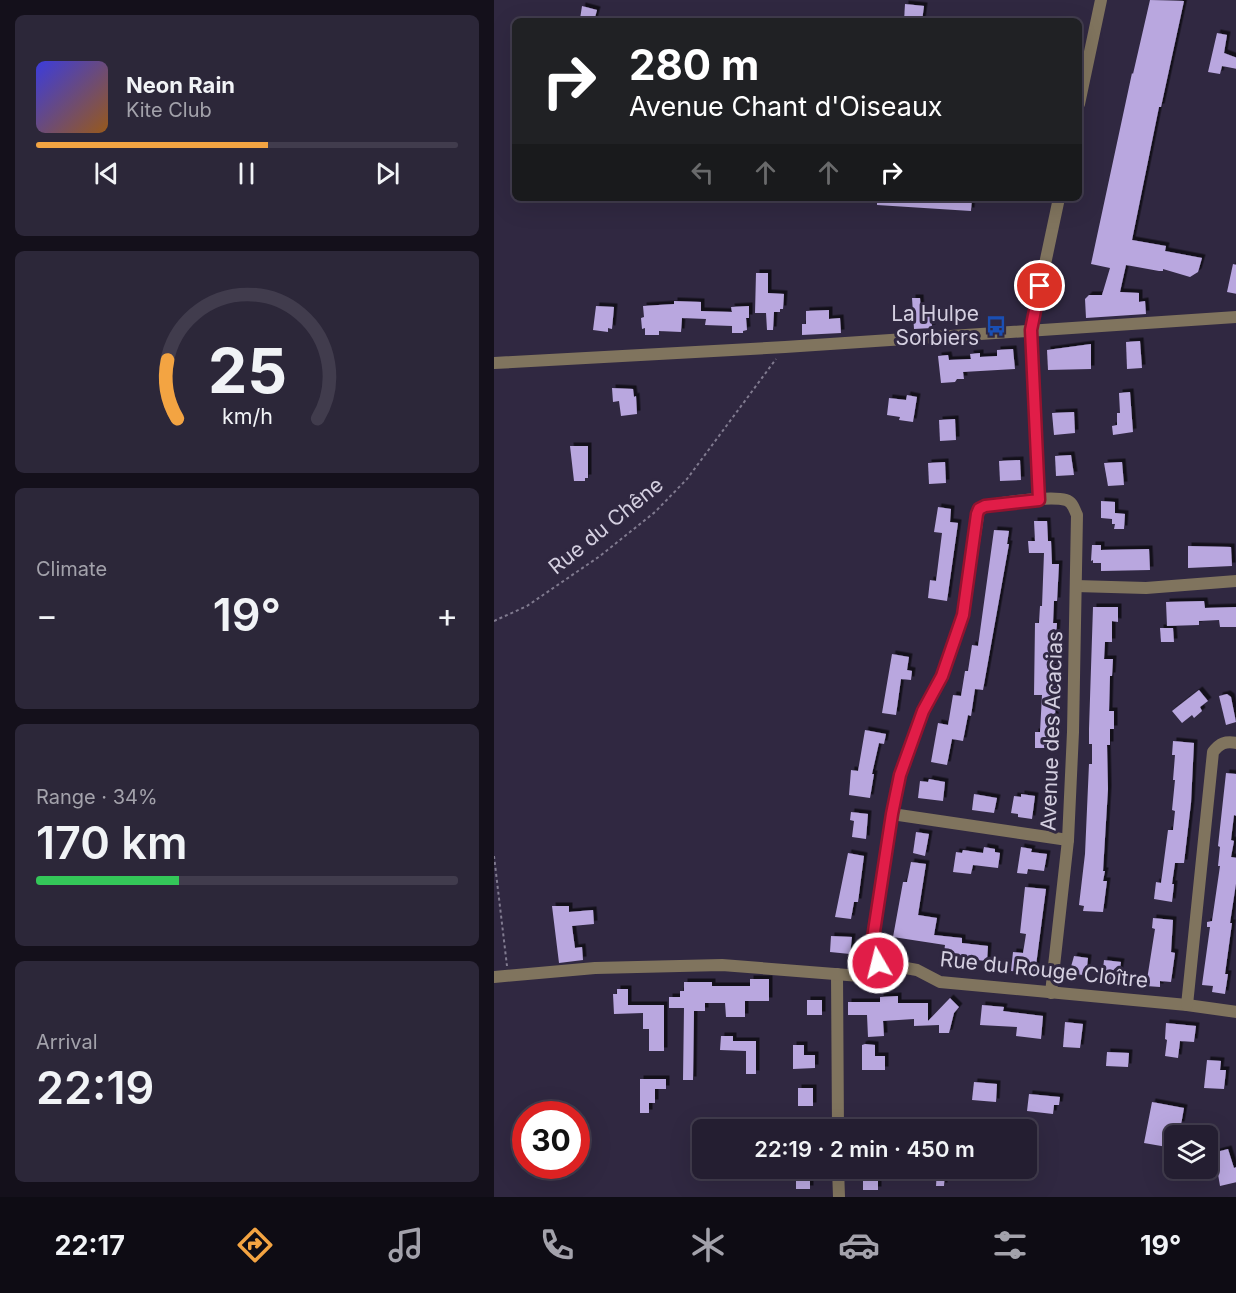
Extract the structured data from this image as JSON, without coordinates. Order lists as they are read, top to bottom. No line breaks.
{"streets":{"street":["Avenue des Acacias","Rue du Rouge Cloître"],"path":["Rue du Chêne"]},"crossings":[["Avenue des Acacias","Rue du Rouge Cloître"]],"places":{"bus stop":["La Hulpe Sorbiers"]},"page":{"turn":["280 m","Avenue Chant d'Oiseaux"],"song":["Neon Rain","Kite Club"],"tile":["Climate",["Range · 34%","170 km"],["Arrival","22:19"]],"heat":["−","19°","+"],"limit":"30","trip":"22:19 · 2 min · 450 m","tabs":["22:17","19°"],"gauge":["25","km/h"]}}
